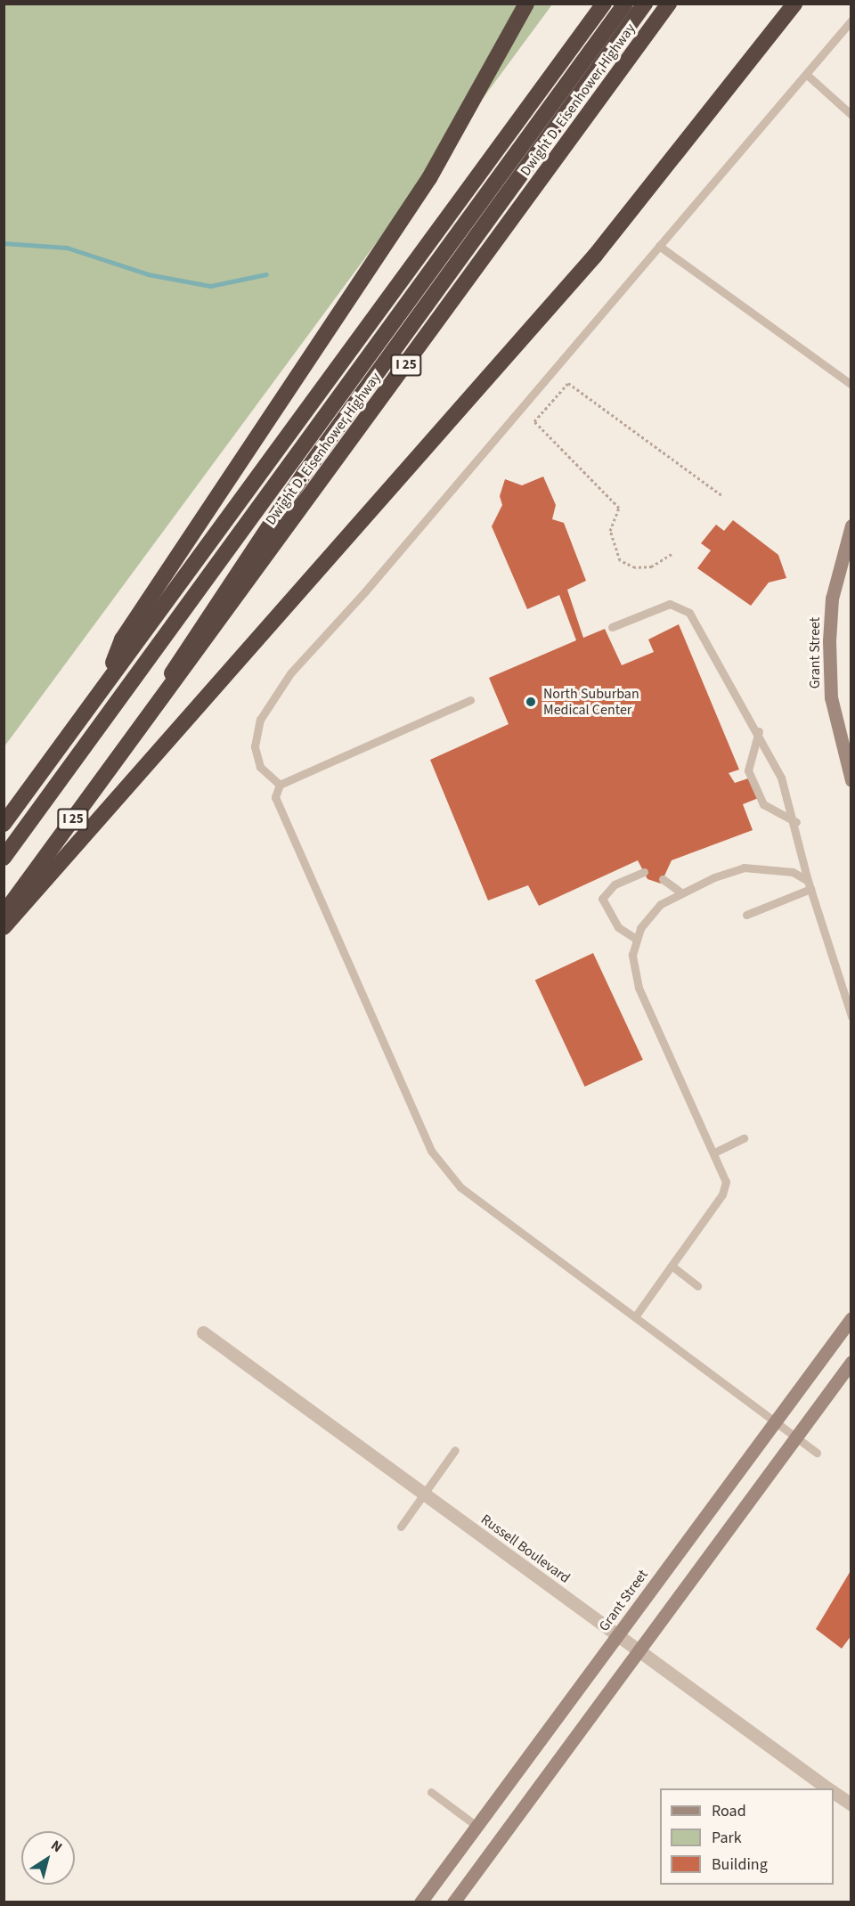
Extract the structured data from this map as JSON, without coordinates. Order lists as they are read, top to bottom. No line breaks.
{"streets":{"highway":["Dwight D. Eisenhower Highway","I 25"],"street":["Grant Street","Russell Boulevard"]},"crossings":[["Grant Street","Russell Boulevard"]],"places":["North Suburban Medical Center"],"legend":["Road","Park","Building"],"north":"top right"}
